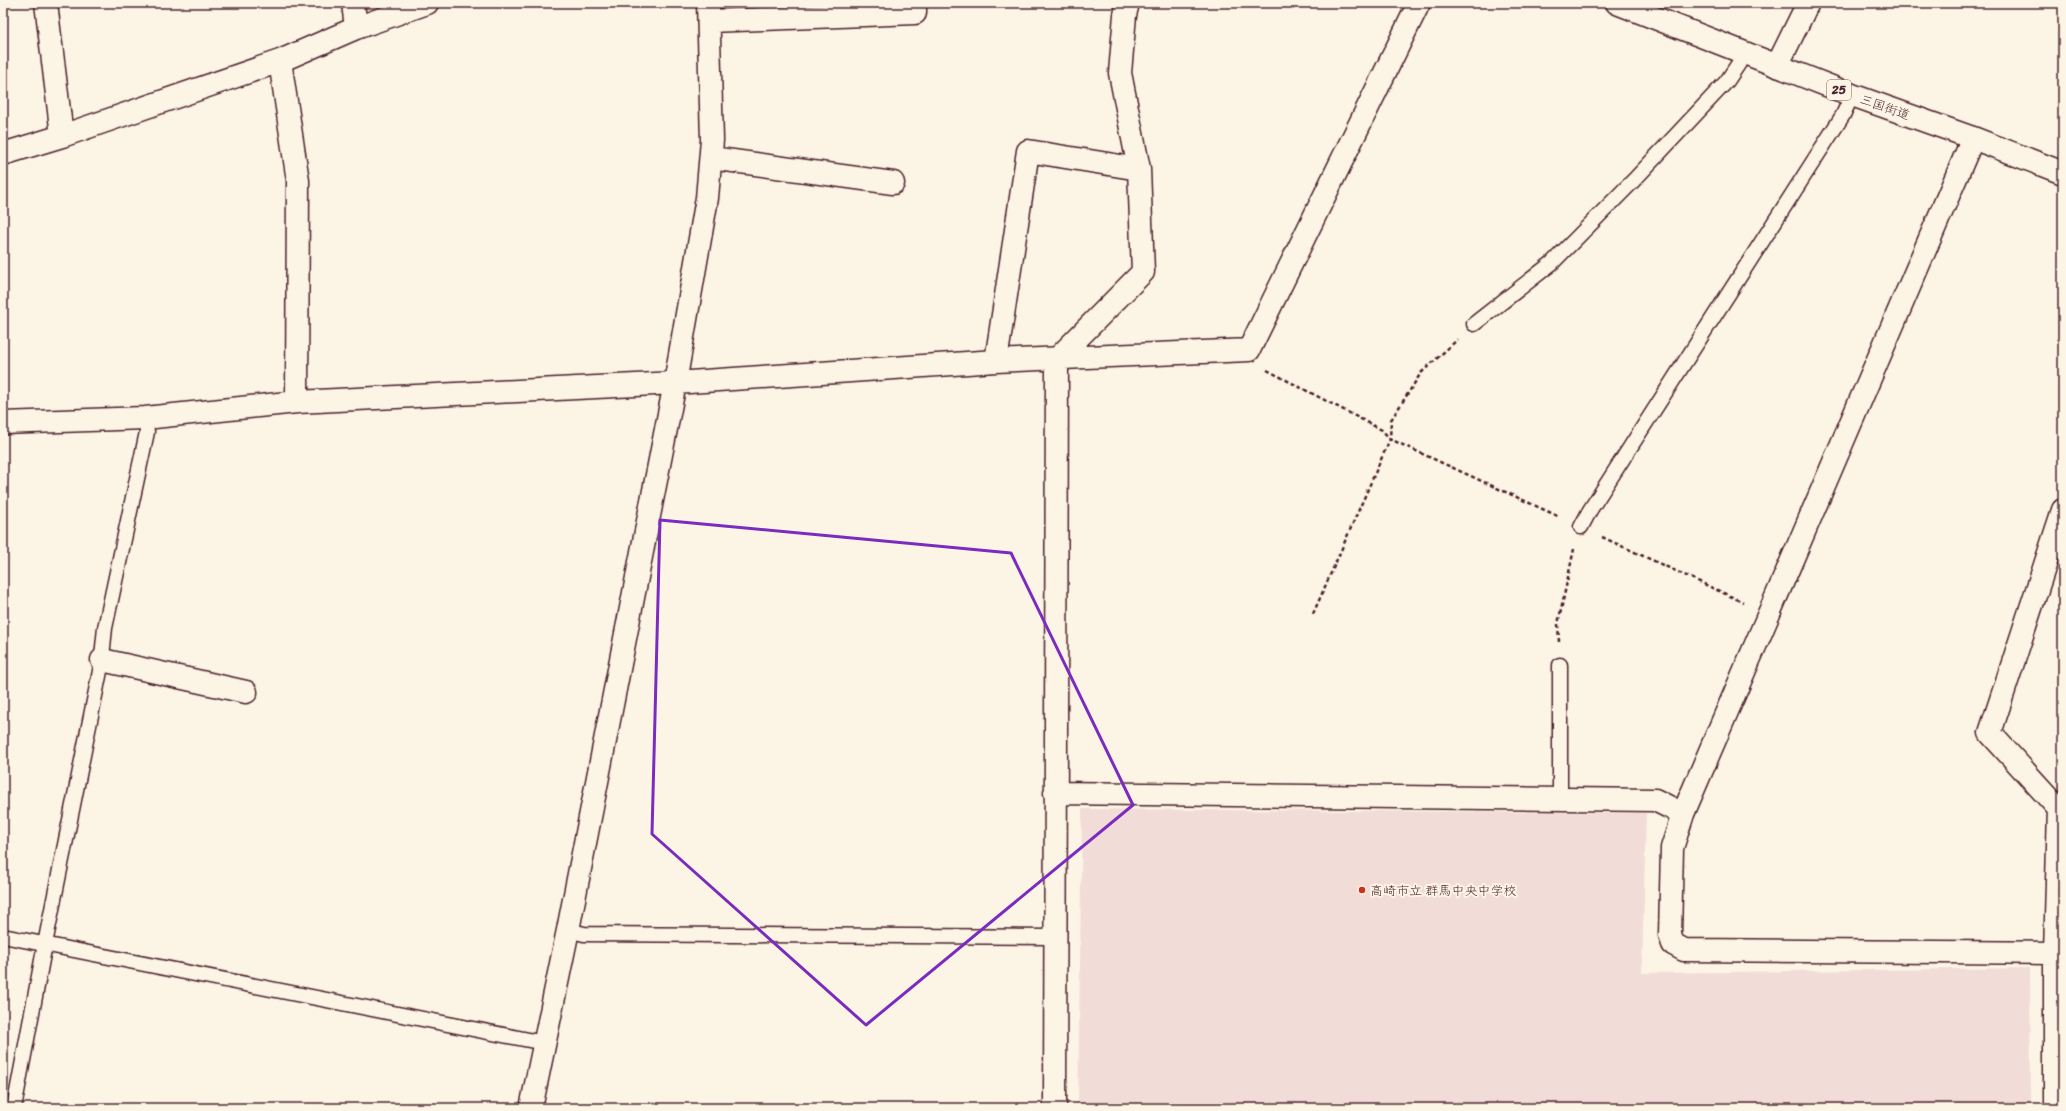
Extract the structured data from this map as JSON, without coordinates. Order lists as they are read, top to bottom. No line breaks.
{"streets":{"street":["25","三国街道"]},"places":["高崎市立 群馬中央中学校"]}
